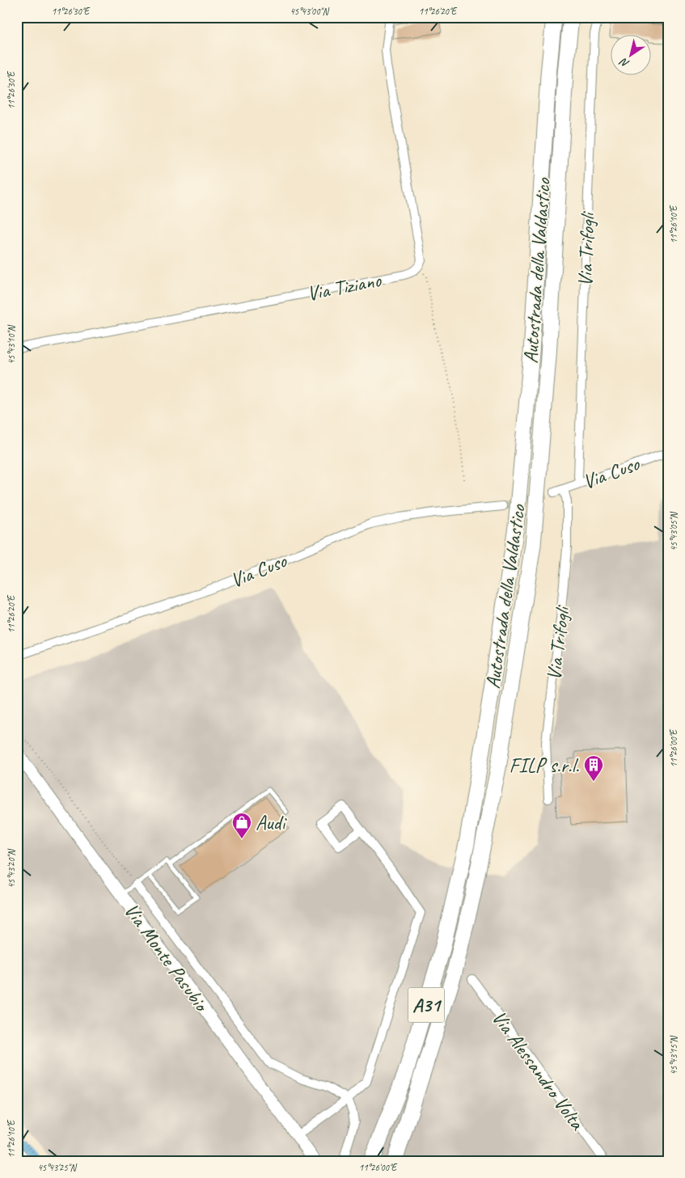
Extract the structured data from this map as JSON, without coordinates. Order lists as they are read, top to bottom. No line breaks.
{"streets":{"highway":["Autostrada della Valdastico","A31"],"main road":["Via Monte Pasubio"],"street":["Via Trifogli","Via Tiziano","Via Cuso","Via Alessandro Volta"]},"crossings":[["Via Trifogli","Via Cuso"]],"places":{"building":["FILP s.r.l."],"shop":["Audi"]},"north":"bottom left","coordinates":["11°26'30\"E","45°43'00\"N","11°26'20\"E","11°26'10\"E","45°43'10\"N","45°43'05\"N","11°26'00\"E","45°43'20\"N","45°43'15\"N","45°43'25\"N"]}
